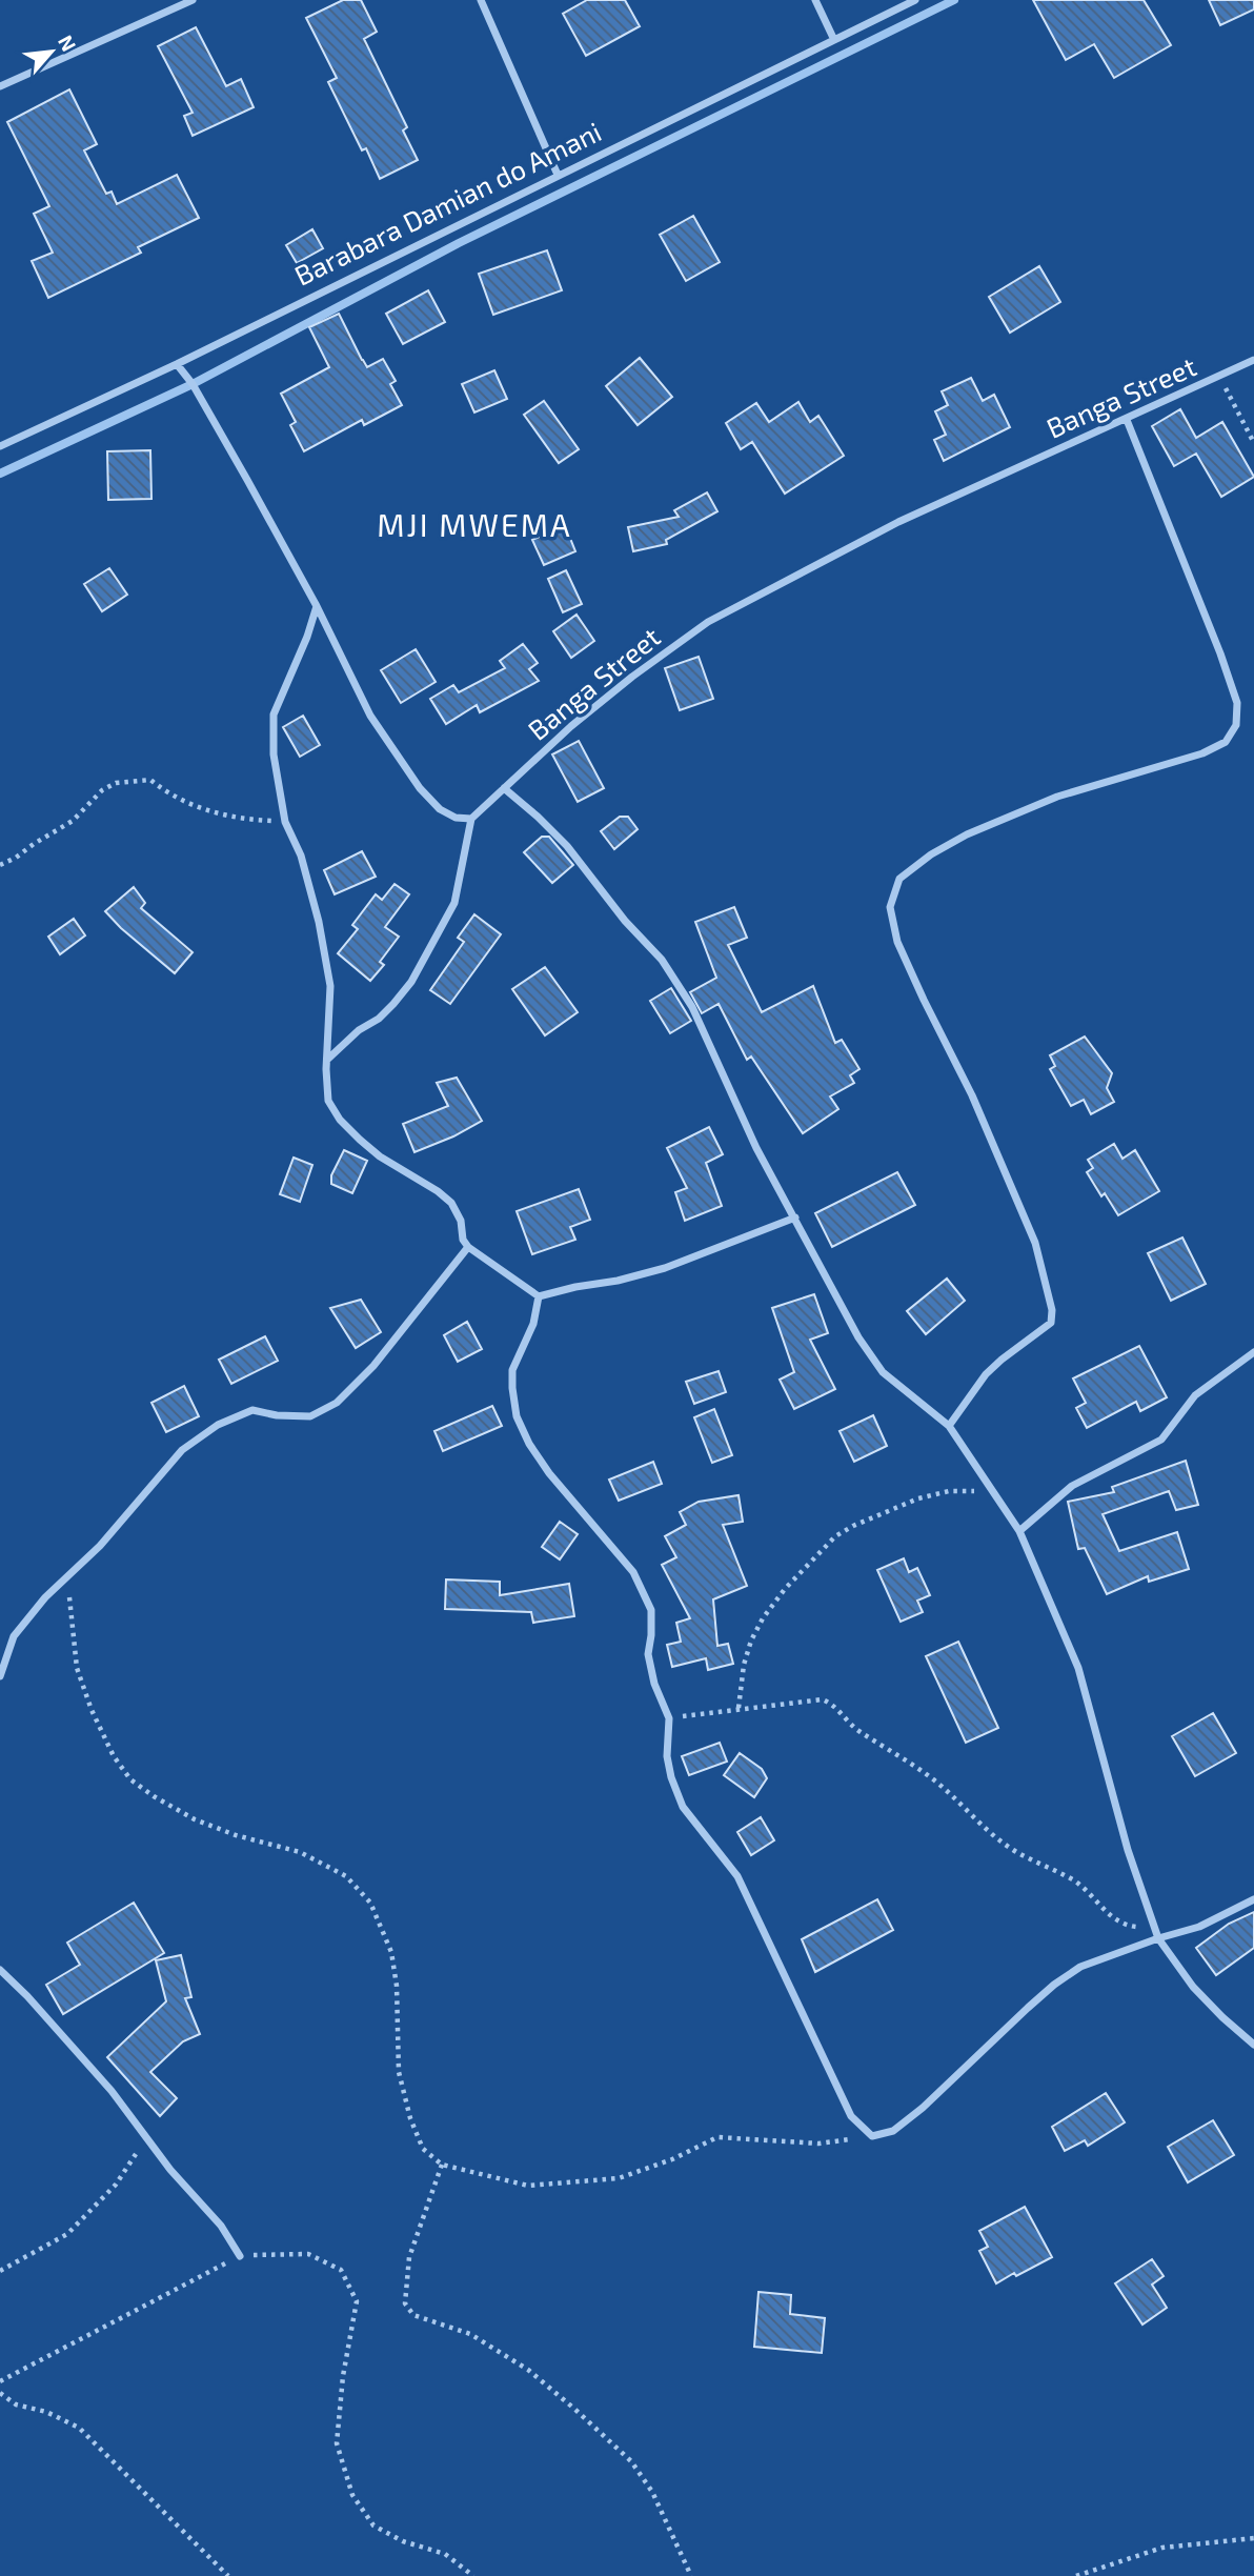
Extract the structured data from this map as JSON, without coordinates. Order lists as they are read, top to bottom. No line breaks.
{"streets":{"street":["Barabara Damian do Amani","Banga Street"]},"districts":["MJI MWEMA"],"north":"top right"}
